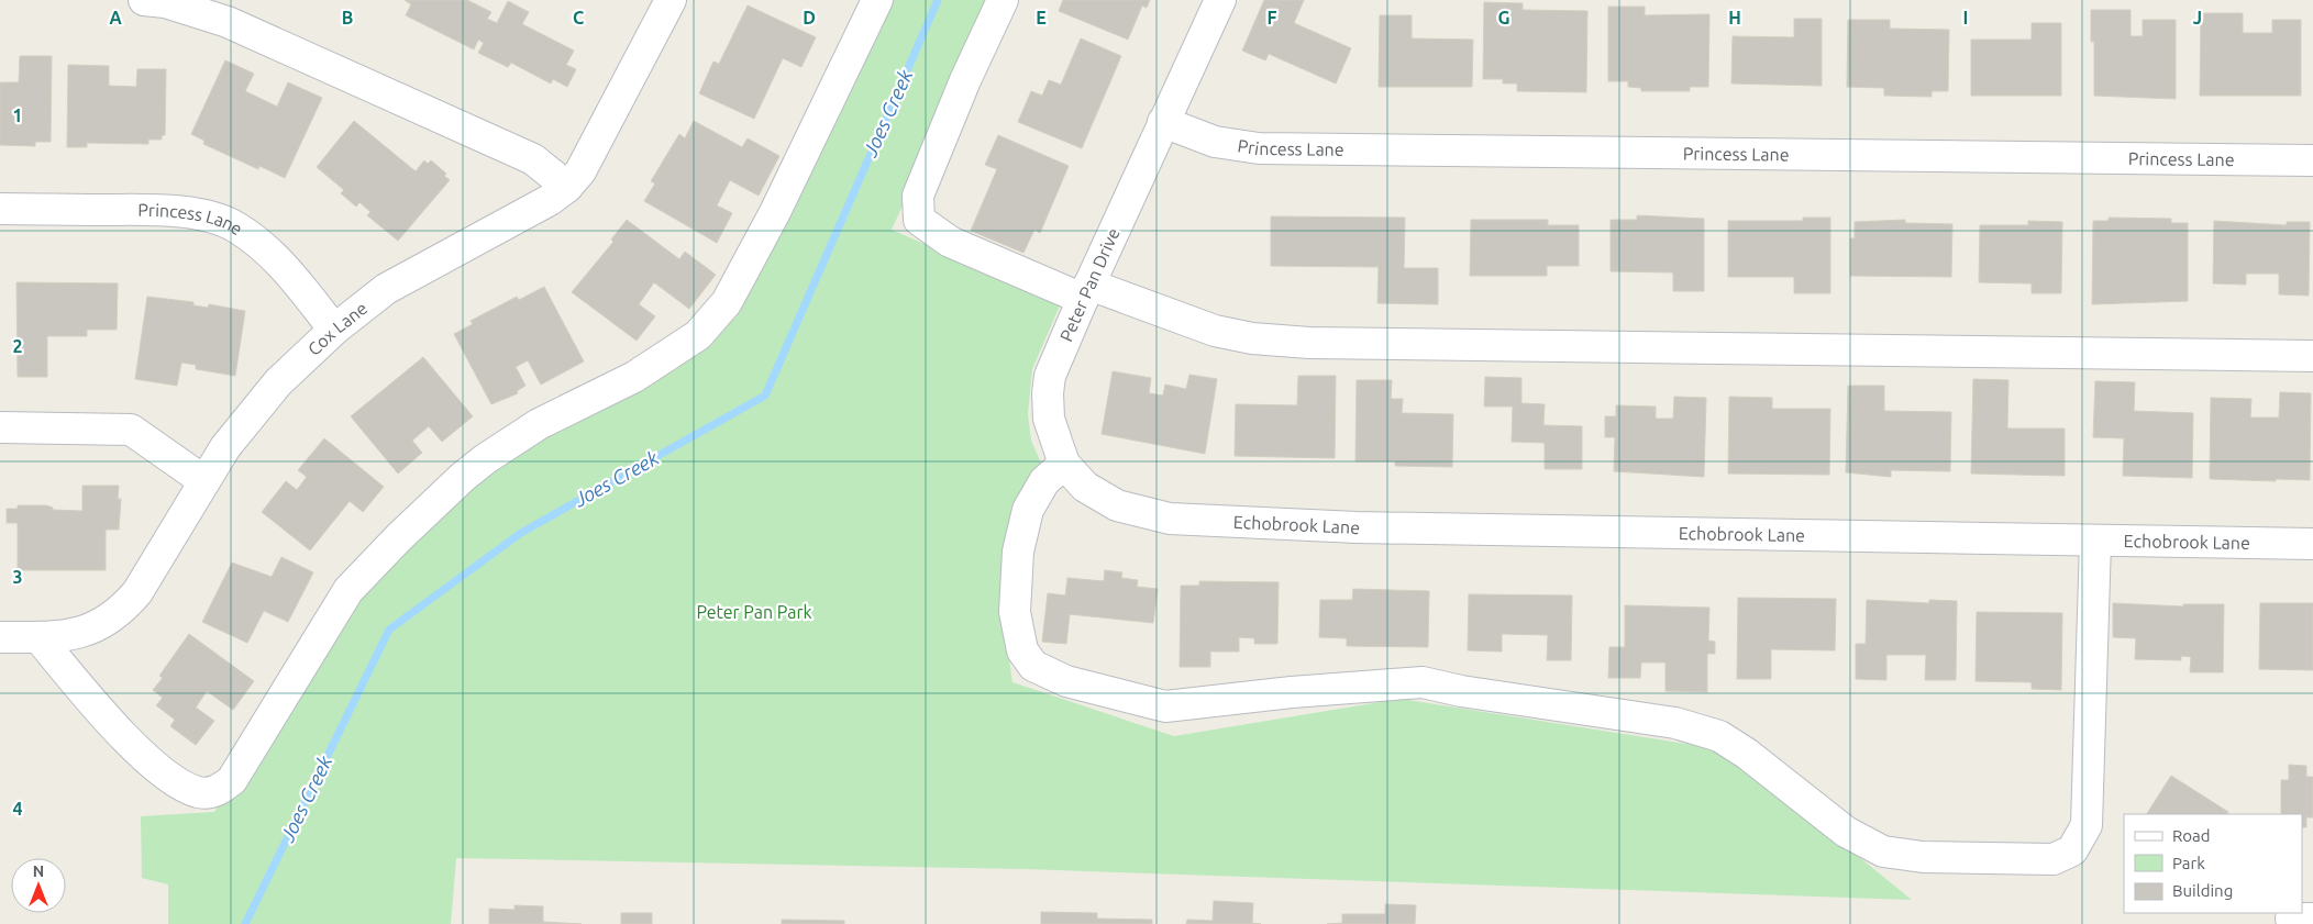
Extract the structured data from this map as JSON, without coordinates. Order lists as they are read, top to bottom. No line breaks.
{"streets":{"street":["Princess Lane","Peter Pan Drive","Cox Lane","Echobrook Lane"]},"crossings":[["Princess Lane","Peter Pan Drive"],["Princess Lane","Cox Lane"],["Peter Pan Drive","Echobrook Lane"]],"water":["Joes Creek"],"parks":["Peter Pan Park"],"legend":["Road","Park","Building"],"north":"top","grid":{"columns":["A","B","C","D","E","F","G","H","I","J"],"rows":["1","2","3","4"]}}
